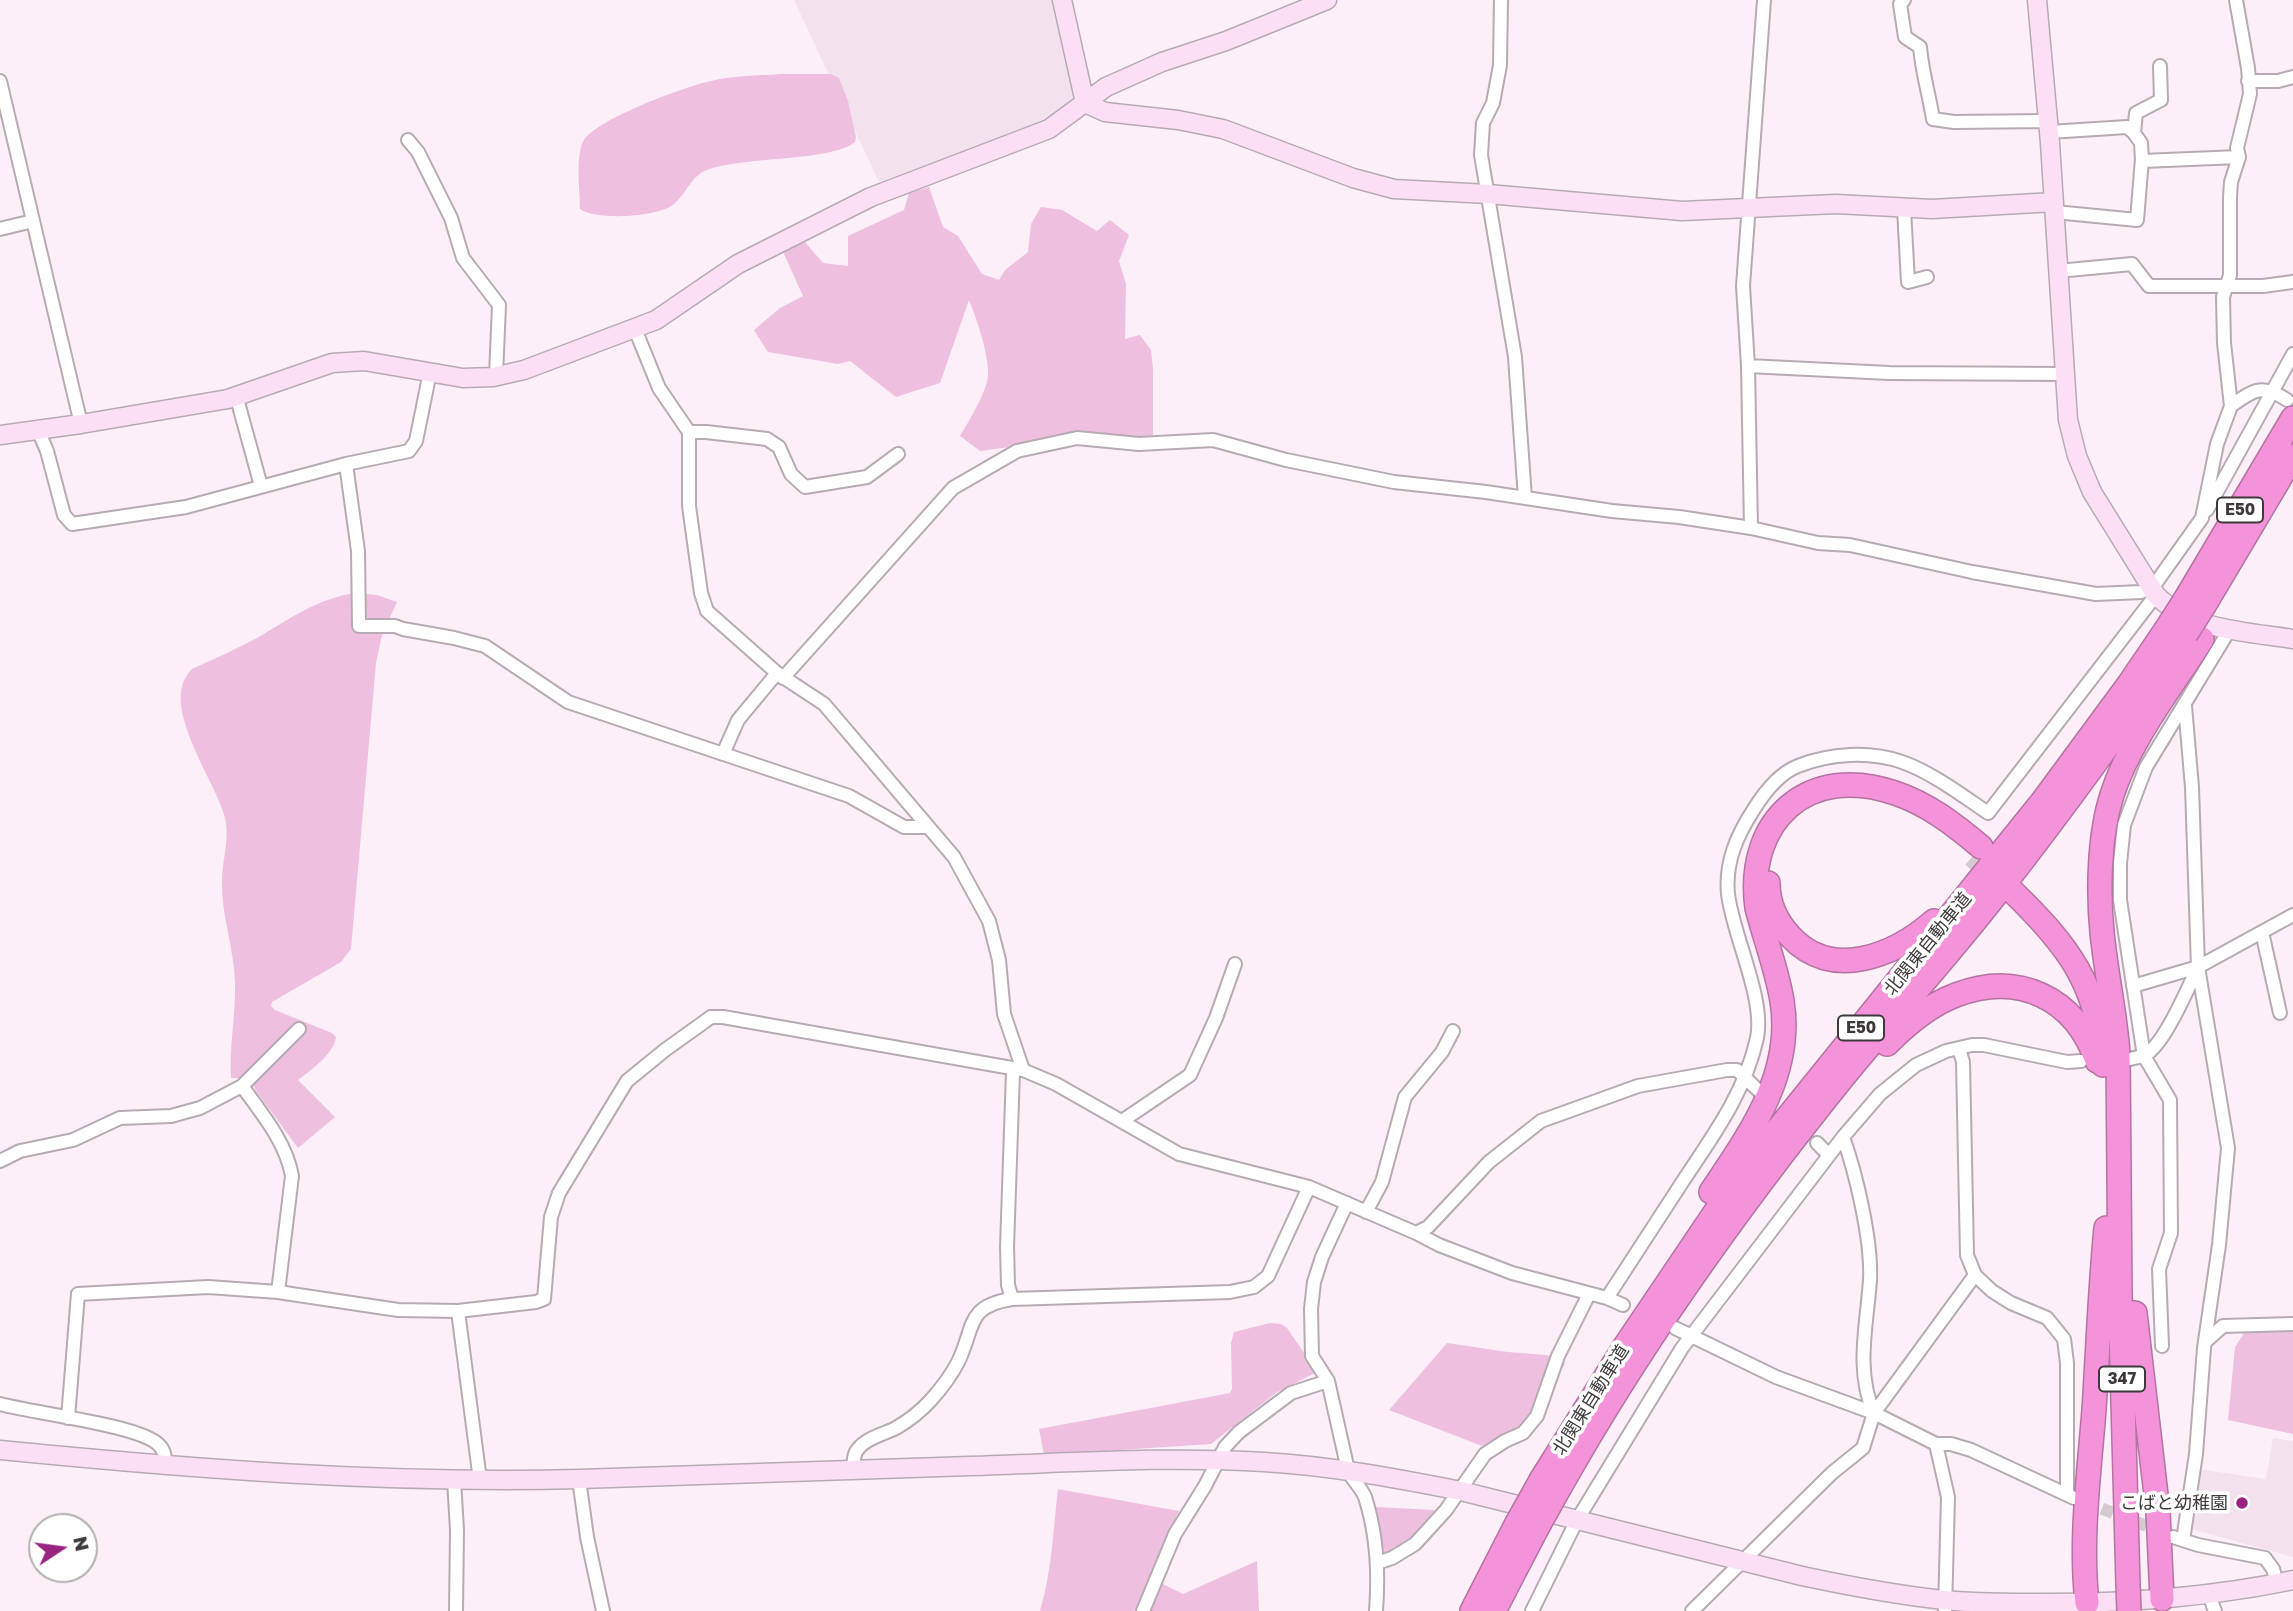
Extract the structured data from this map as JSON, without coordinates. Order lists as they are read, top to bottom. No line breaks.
{"streets":{"highway":["E50","北関東自動車道","347"]},"places":["こばと幼稚園"],"north":"right"}
